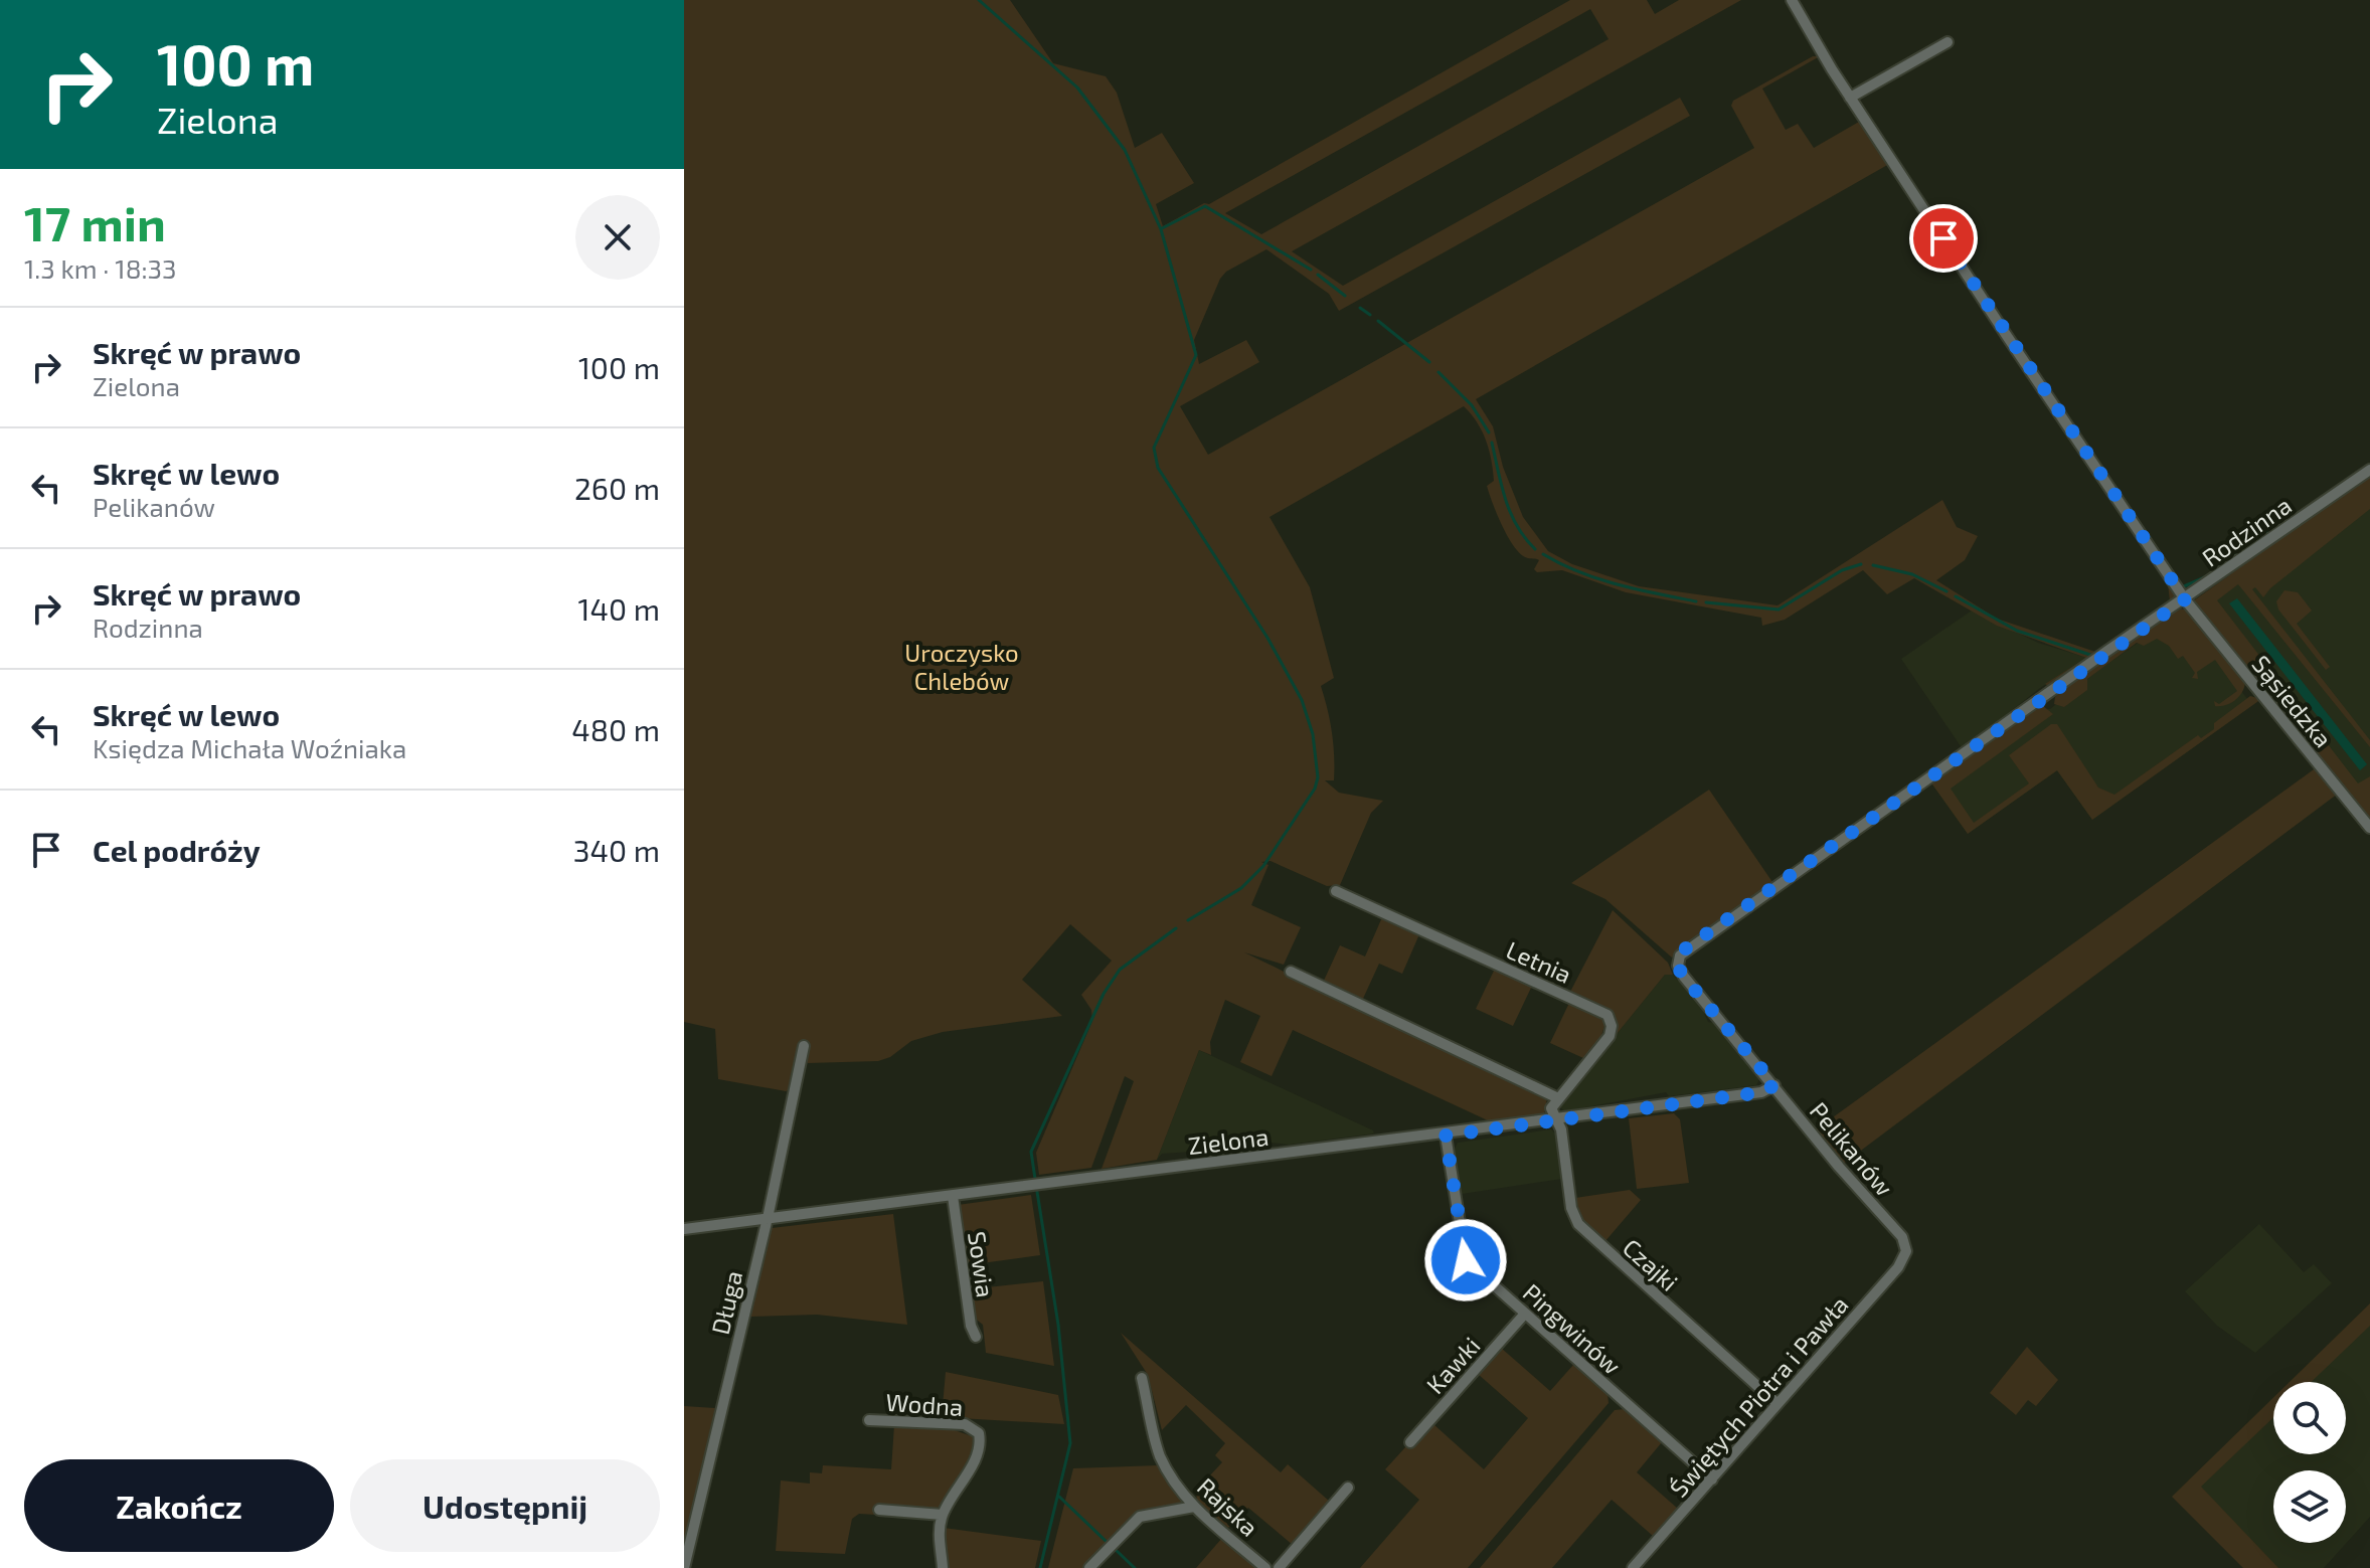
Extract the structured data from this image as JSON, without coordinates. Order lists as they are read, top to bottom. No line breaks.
{"streets":{"street":["Rodzinna","Sąsiedzka","Letnia","Zielona","Pelikanów","Sowia","Czajki","Długa","Pingwinów","Kawki","Świętych Piotra i Pawła","Wodna","Rajska"]},"crossings":[["Rodzinna","Sąsiedzka"],["Rodzinna","Pelikanów"],["Zielona","Pelikanów"],["Zielona","Sowia"],["Zielona","Czajki"],["Zielona","Długa"],["Zielona","Pingwinów"],["Pelikanów","Świętych Piotra i Pawła"],["Czajki","Świętych Piotra i Pawła"],["Pingwinów","Kawki"],["Pingwinów","Świętych Piotra i Pawła"]],"parks":["Uroczysko Chlebów"],"page":{"turn":["100 m","Zielona"],"heading":["17 min","1.3 km · 18:33"],"list":[{"name":"Skręć w prawo","note":"Zielona","value":"100 m"},{"name":"Skręć w lewo","note":"Pelikanów","value":"260 m"},{"name":"Skręć w prawo","note":"Rodzinna","value":"140 m"},{"name":"Skręć w lewo","note":"Księdza Michała Woźniaka","value":"480 m"},{"name":"Cel podróży","value":"340 m"}],"buttons":["Zakończ","Udostępnij"]}}
